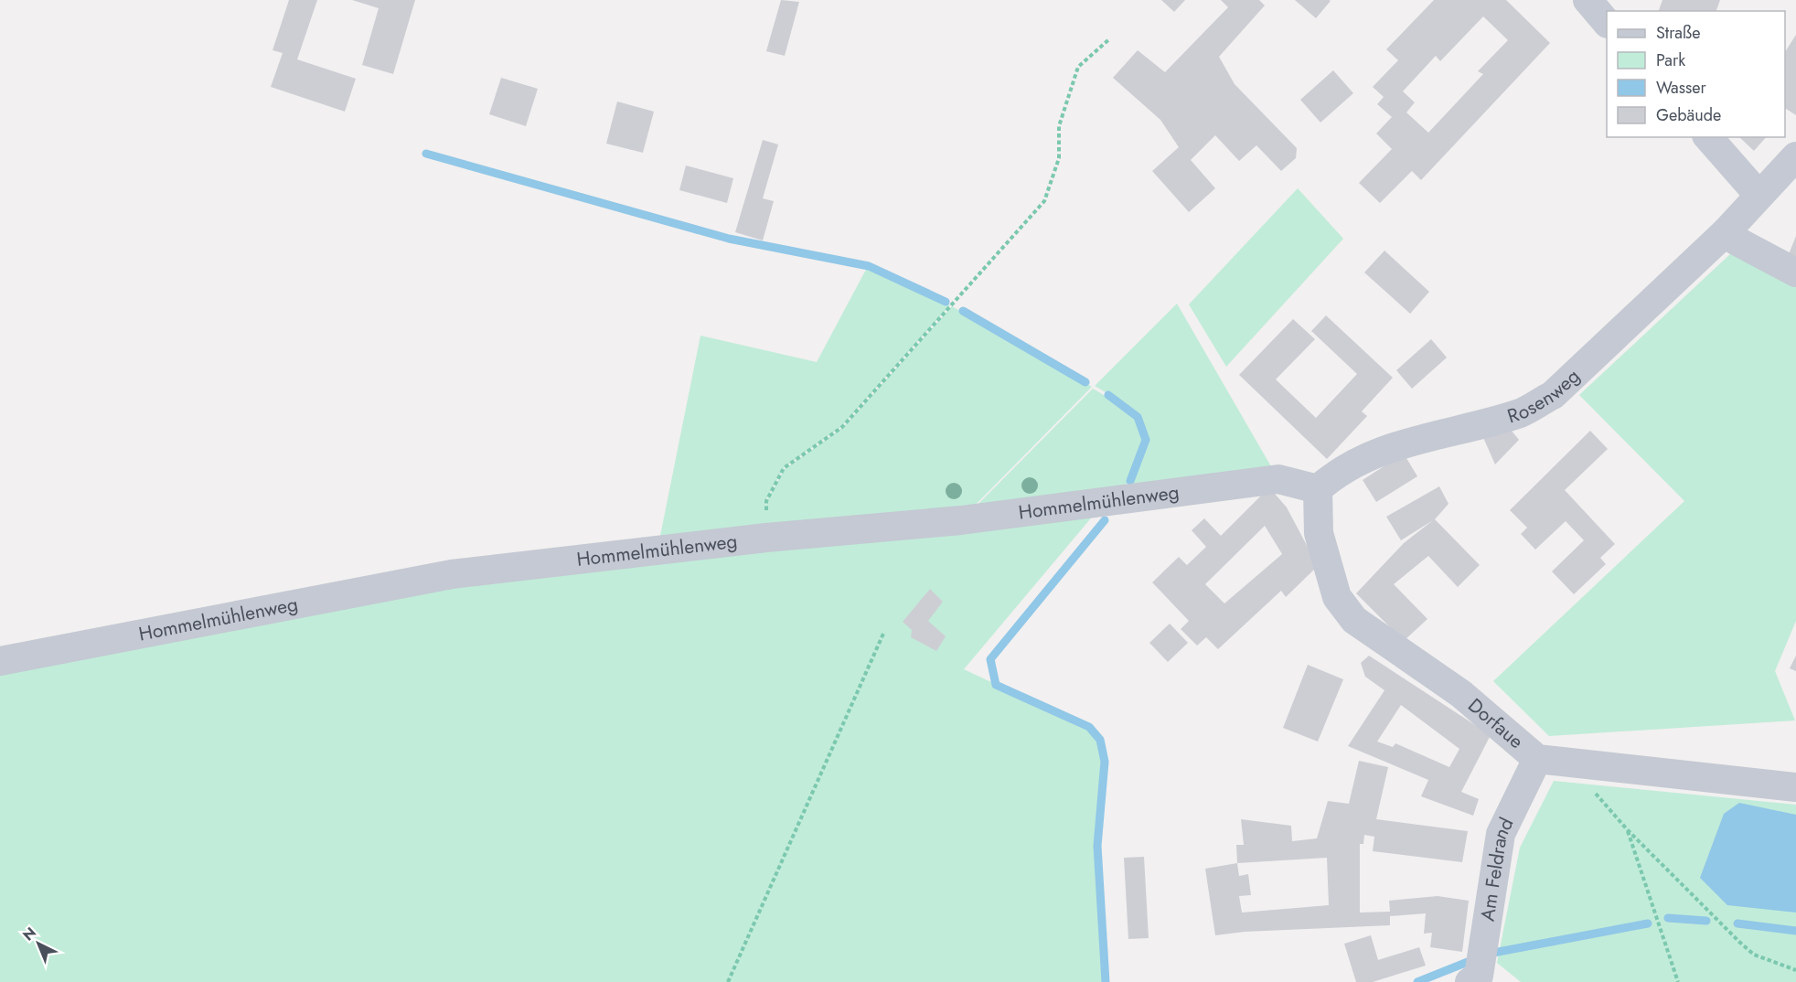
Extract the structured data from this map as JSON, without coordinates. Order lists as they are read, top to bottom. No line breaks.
{"streets":{"street":["Rosenweg","Hommelmühlenweg","Dorfaue","Am Feldrand"]},"crossings":[["Rosenweg","Hommelmühlenweg"],["Rosenweg","Dorfaue"],["Hommelmühlenweg","Dorfaue"],["Dorfaue","Am Feldrand"]],"legend":["Straße","Park","Wasser","Gebäude"],"north":"top left"}
